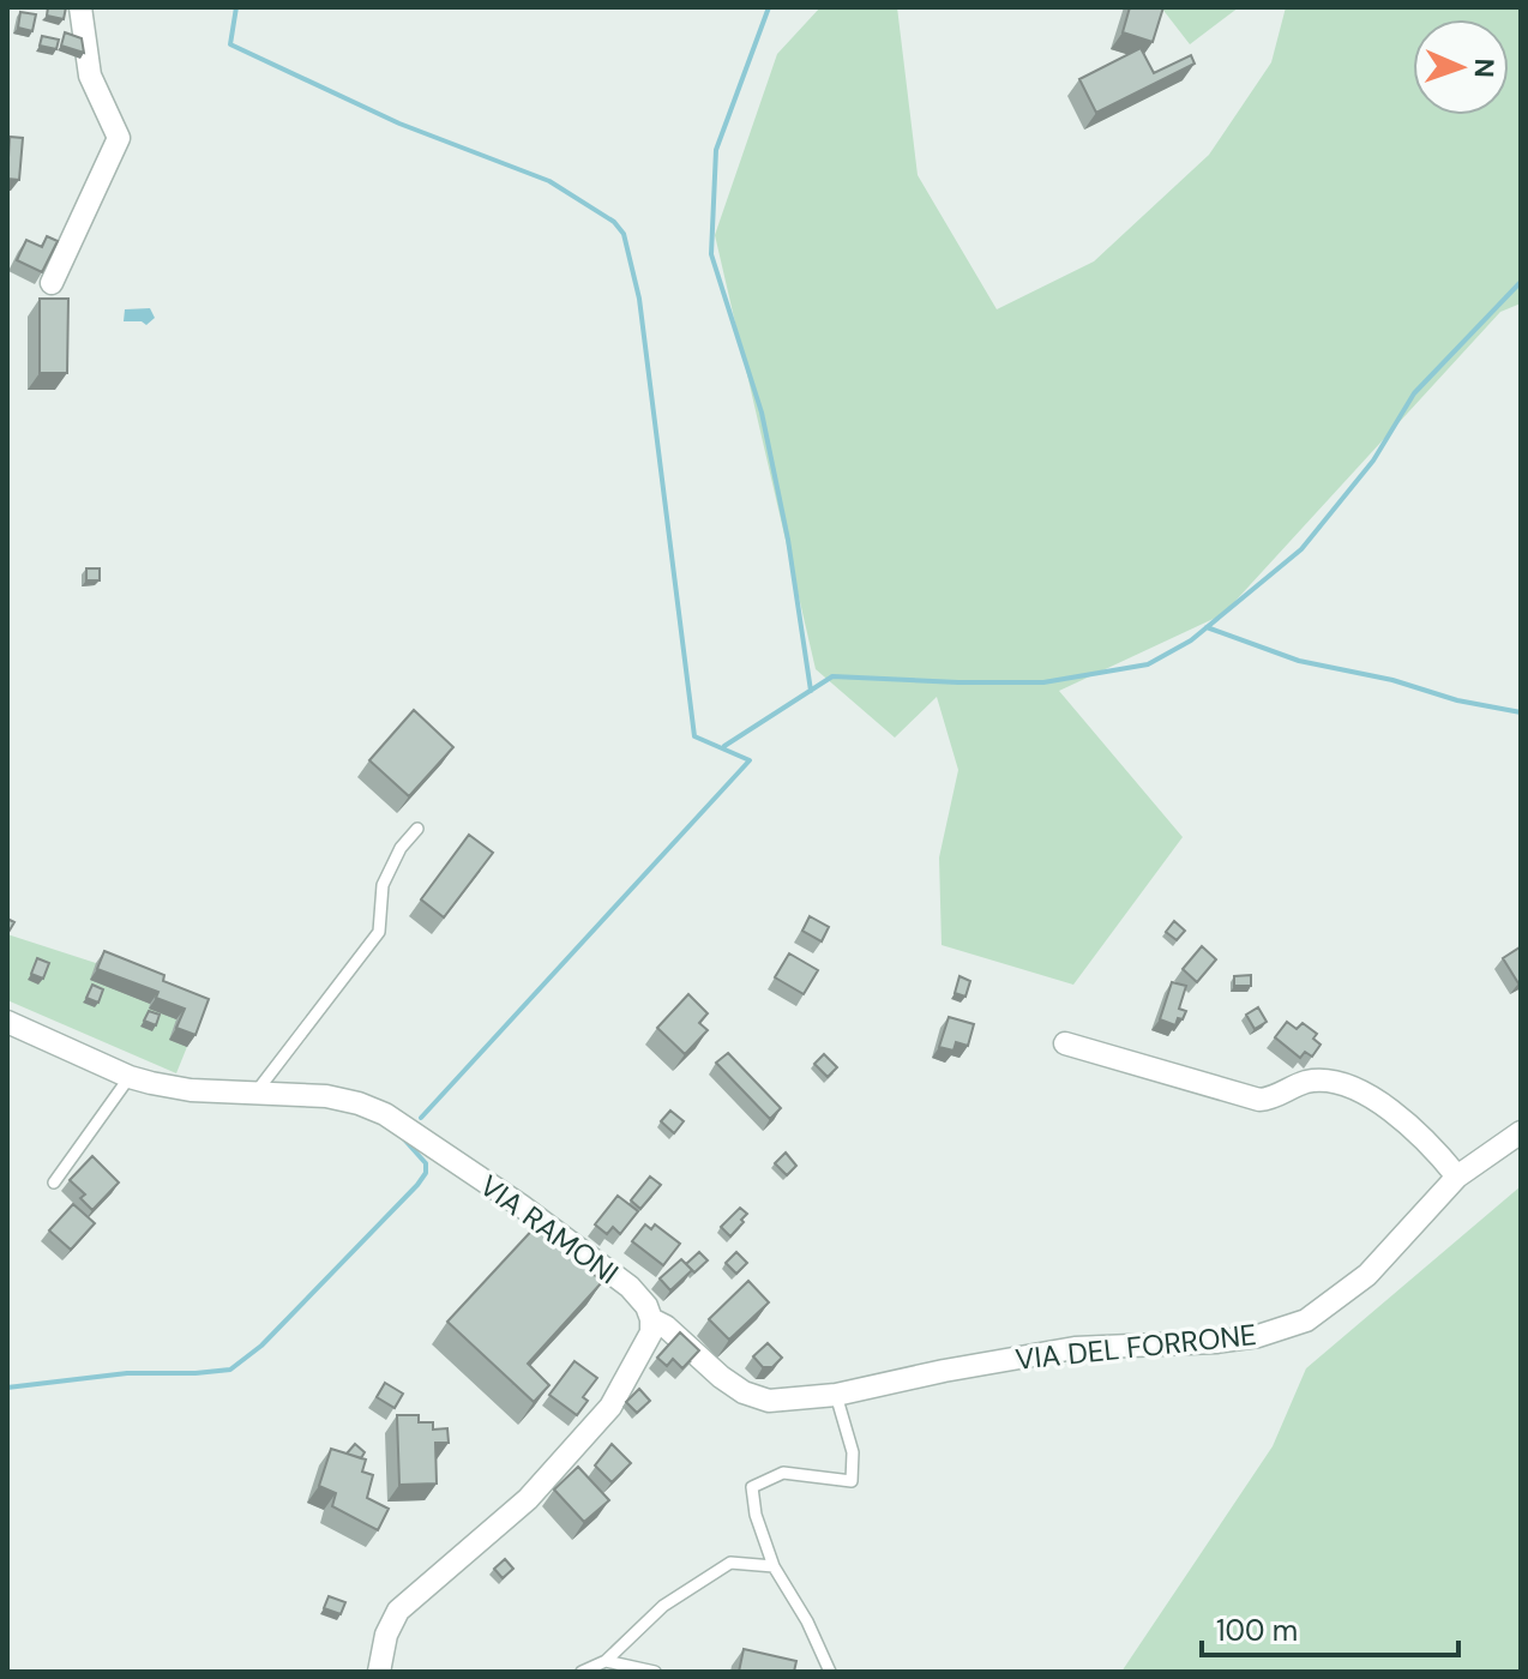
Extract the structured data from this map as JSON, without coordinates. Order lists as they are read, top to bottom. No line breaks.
{"streets":{"street":["VIA RAMONI","VIA DEL FORRONE"]},"crossings":[["VIA RAMONI","VIA DEL FORRONE"]],"scale_bar":"100 m","north":"right"}
